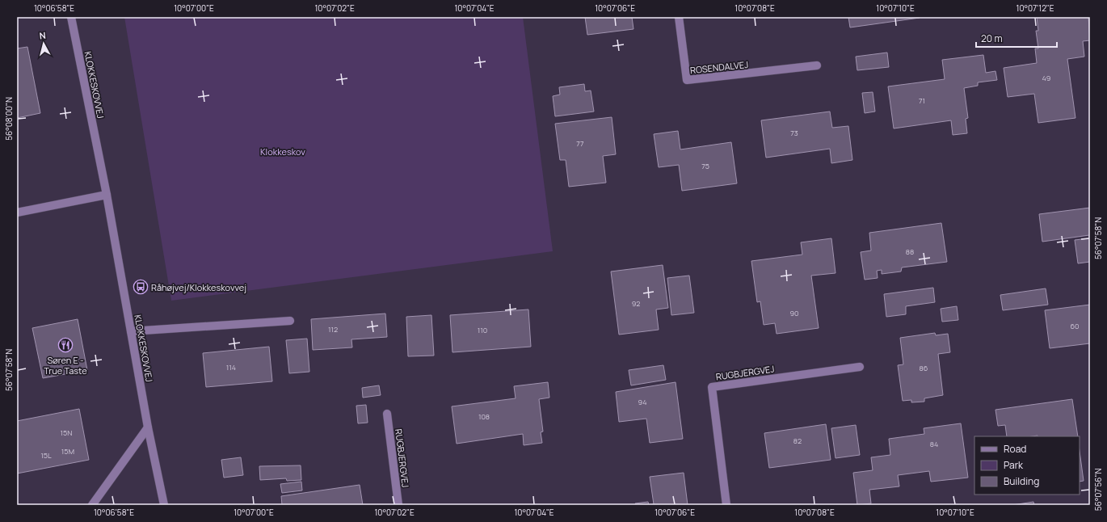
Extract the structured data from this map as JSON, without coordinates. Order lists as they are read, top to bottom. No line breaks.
{"streets":{"street":["ROSENDALVEJ","KLOKKESKOVVEJ","RUGBJERGVEJ"]},"parks":["Klokkeskov"],"places":{"bus stop":["Råhøjvej/Klokkeskovvej"],"restaurant":["Søren E - True Taste"]},"house_numbers":["49","71","73","77","75","88","92","90","60","112","110","114","86","94","108","15N","82","84","15M","15L"],"legend":["Road","Park","Building"],"scale_bar":"20 m","north":"top","coordinates":["10°06'58\"E","10°07'00\"E","10°07'02\"E","10°07'04\"E","10°07'06\"E","10°07'08\"E","10°07'10\"E","10°07'12\"E","56°08'00\"N","56°07'58\"N","56°07'56\"N"]}
